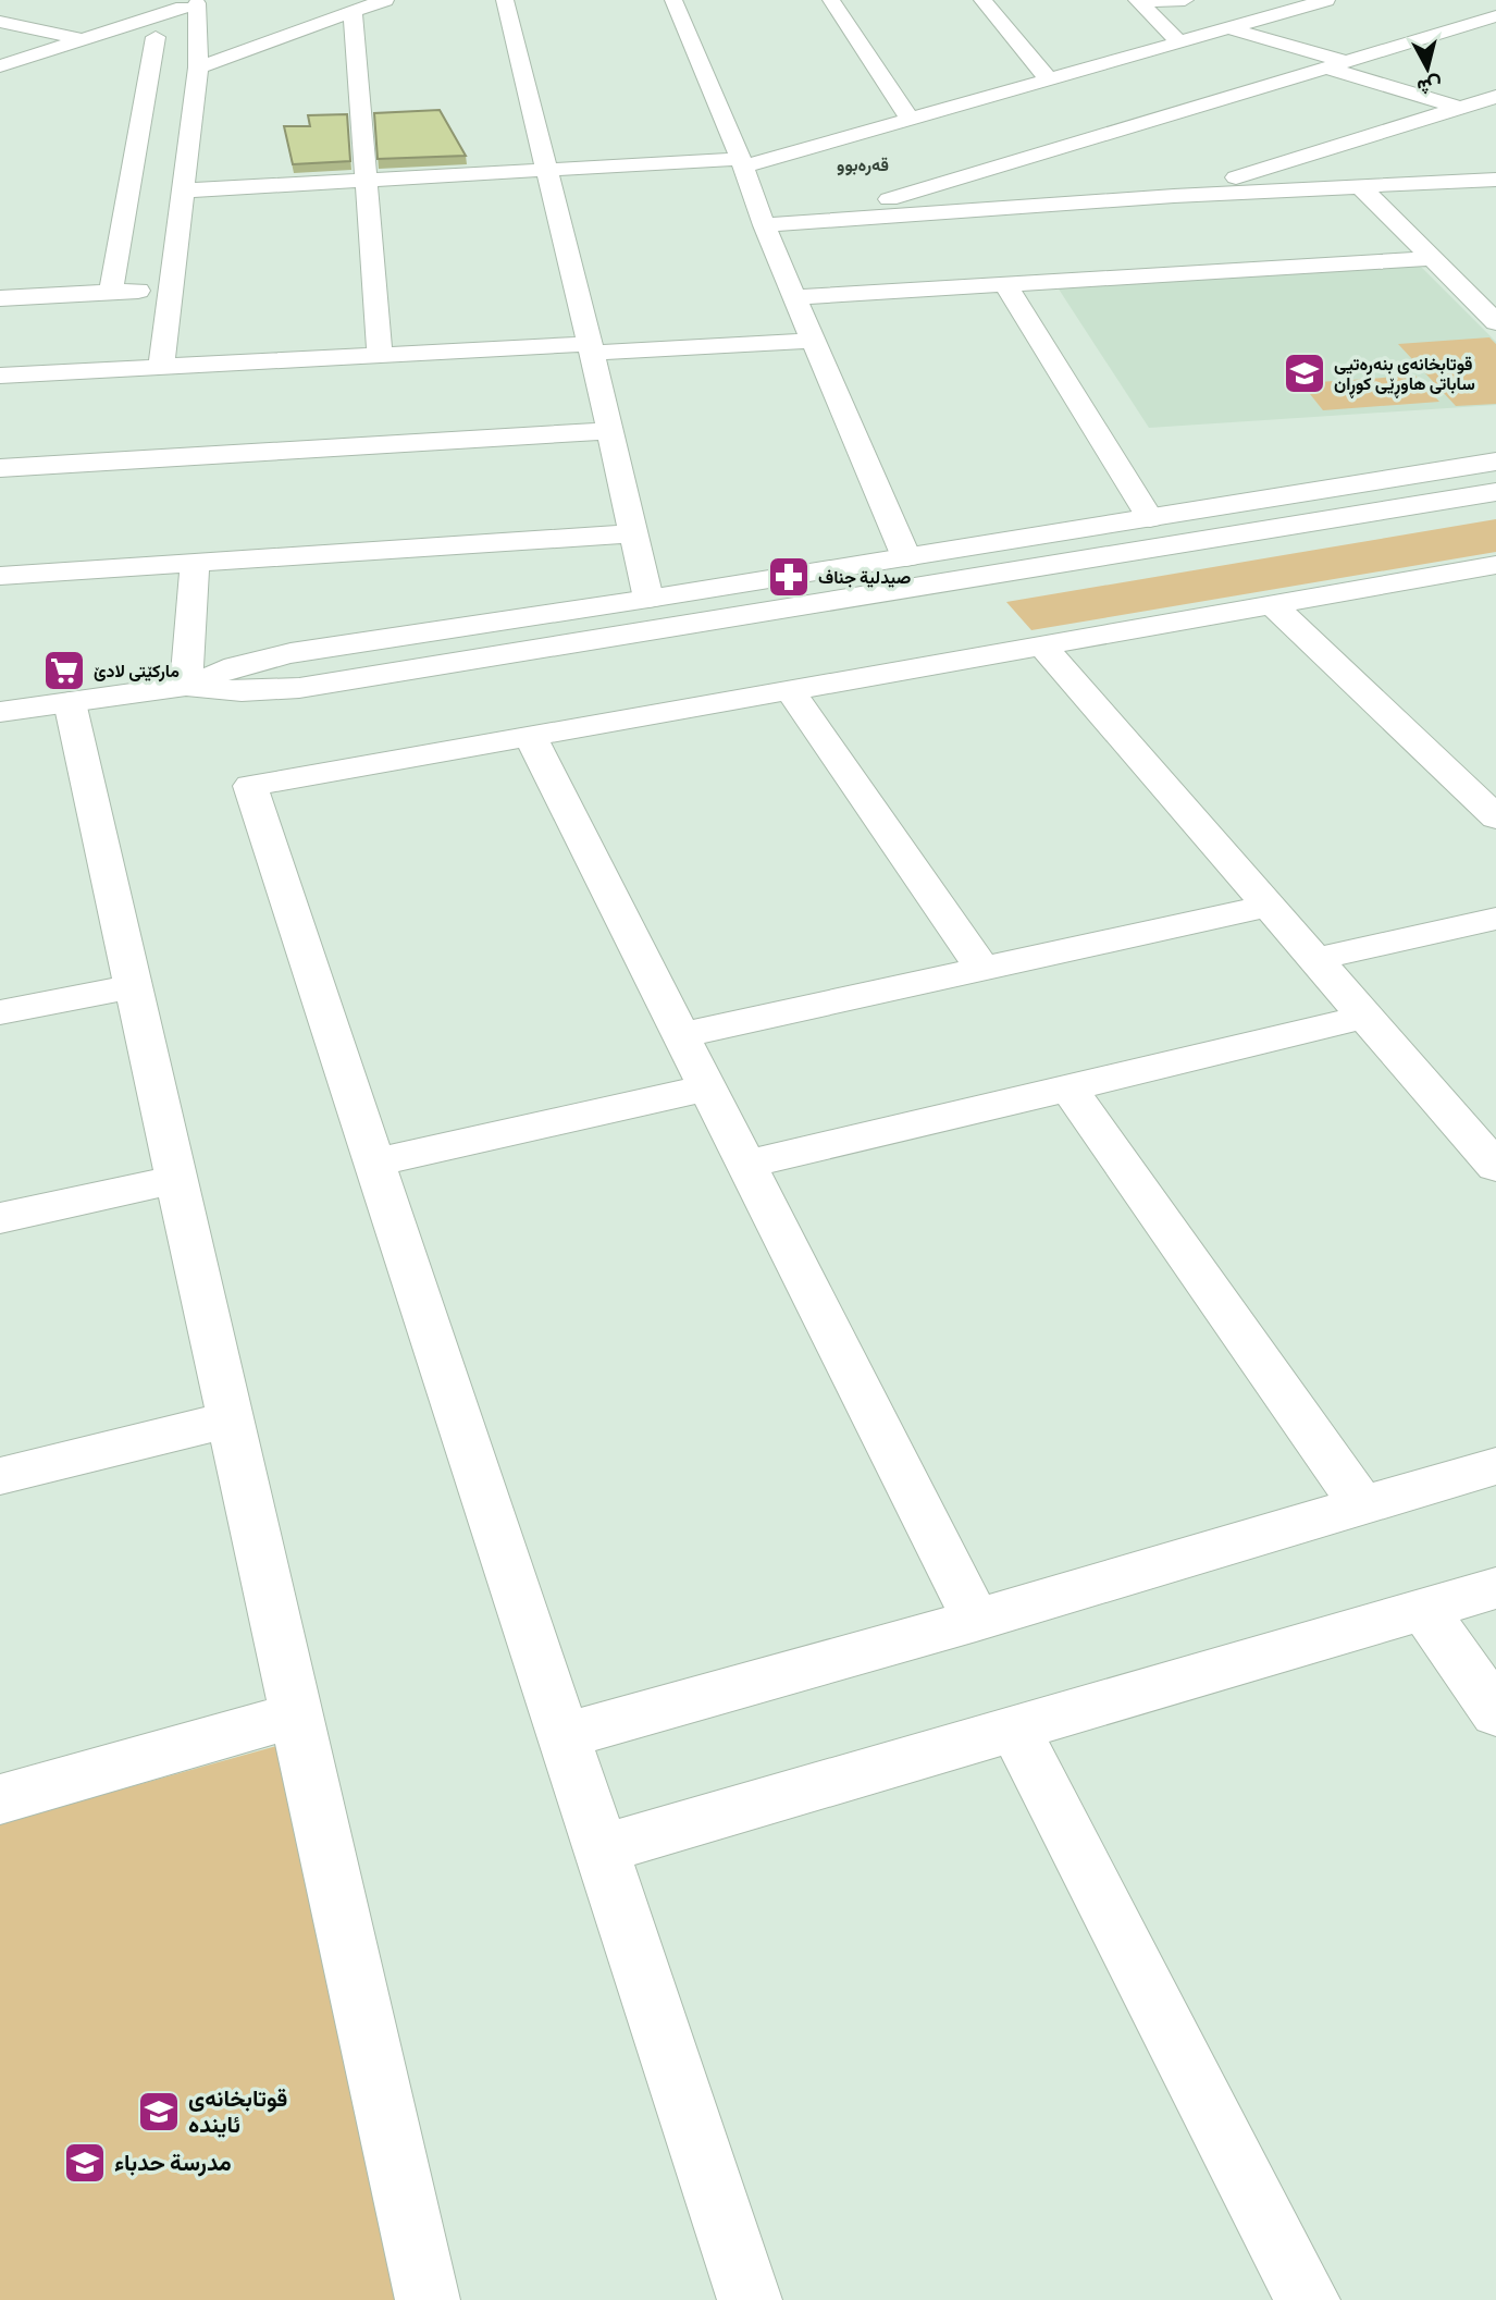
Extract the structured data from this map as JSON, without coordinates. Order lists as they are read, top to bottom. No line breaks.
{"districts":["قەرەبوو"],"places":{"school or university":["قوتابخانەی بنەڕەتیی ساباتی هاوڕێی کوڕان","قوتابخانەی ئایندە","مدرسة حدباء"],"pharmacy":["صيدلية جناف"],"supermarket":["ماركێتی لادێ"]},"north":"bottom"}
